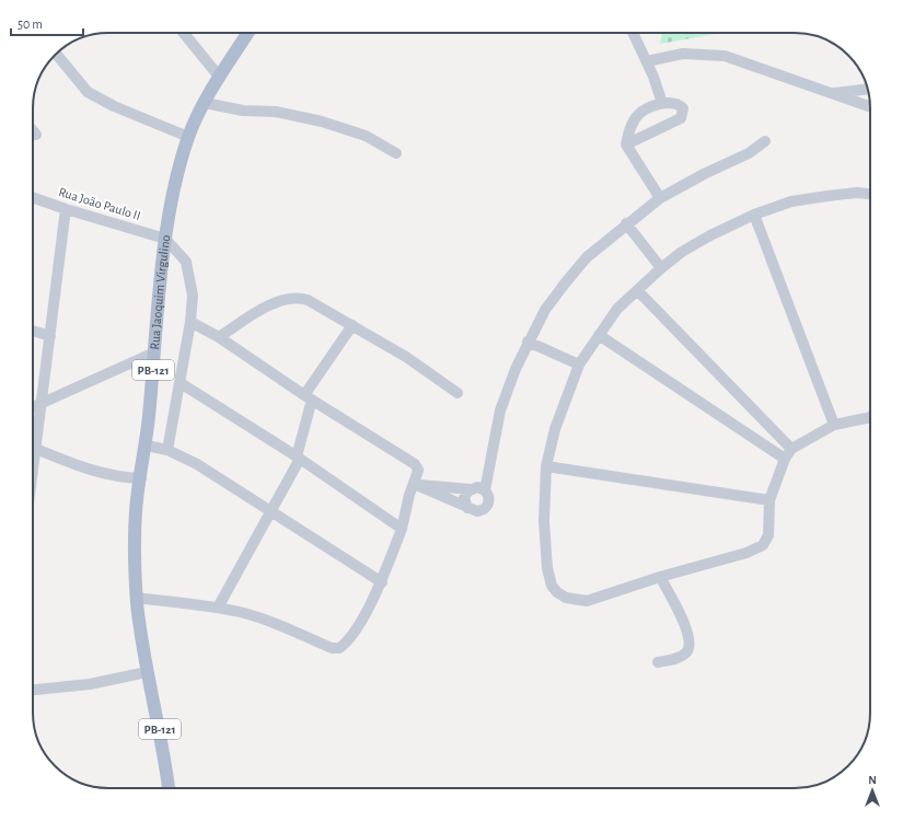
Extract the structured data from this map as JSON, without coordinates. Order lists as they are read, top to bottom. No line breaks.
{"streets":{"main road":["Rua Jaoquim Virgulino","PB-121"],"street":["Rua João Paulo II"]},"crossings":[["Rua João Paulo II","Rua Jaoquim Virgulino"],["Rua Jaoquim Virgulino","PB-121"]],"scale_bar":"50 m","north":"top"}
